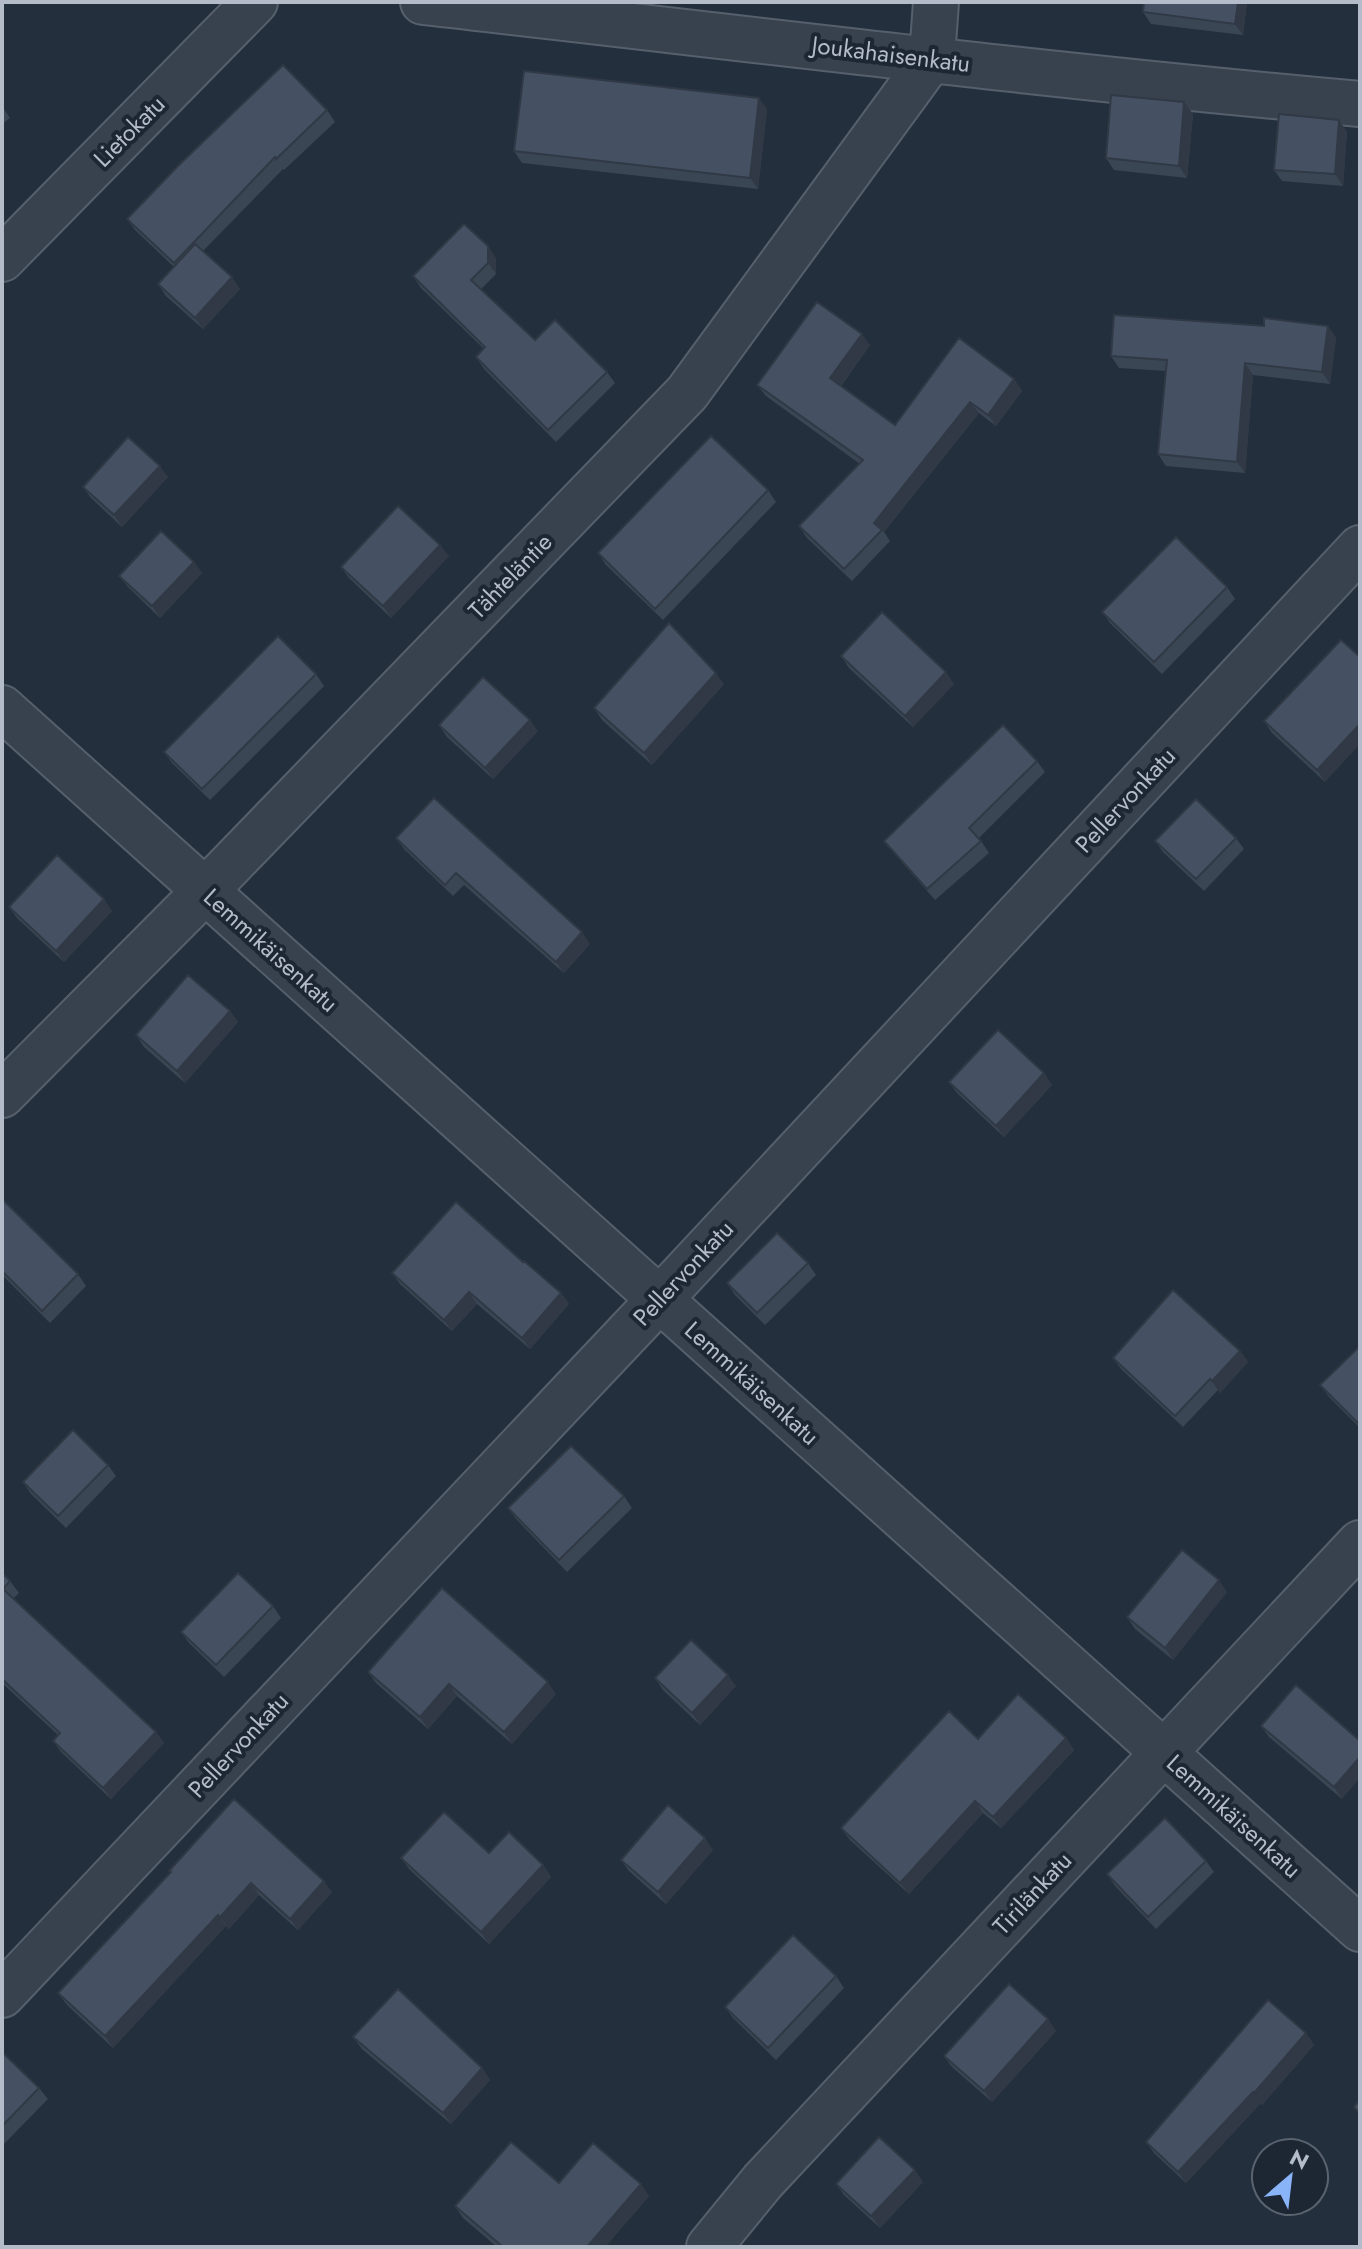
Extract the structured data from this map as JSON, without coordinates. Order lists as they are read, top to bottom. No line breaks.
{"streets":{"street":["Joukahaisenkatu","Lietokatu","Tähteläntie","Pellervonkatu","Lemmikäisenkatu","Tirilänkatu"]},"crossings":[["Joukahaisenkatu","Tähteläntie"],["Tähteläntie","Lemmikäisenkatu"],["Pellervonkatu","Lemmikäisenkatu"],["Lemmikäisenkatu","Tirilänkatu"]],"north":"top right"}
